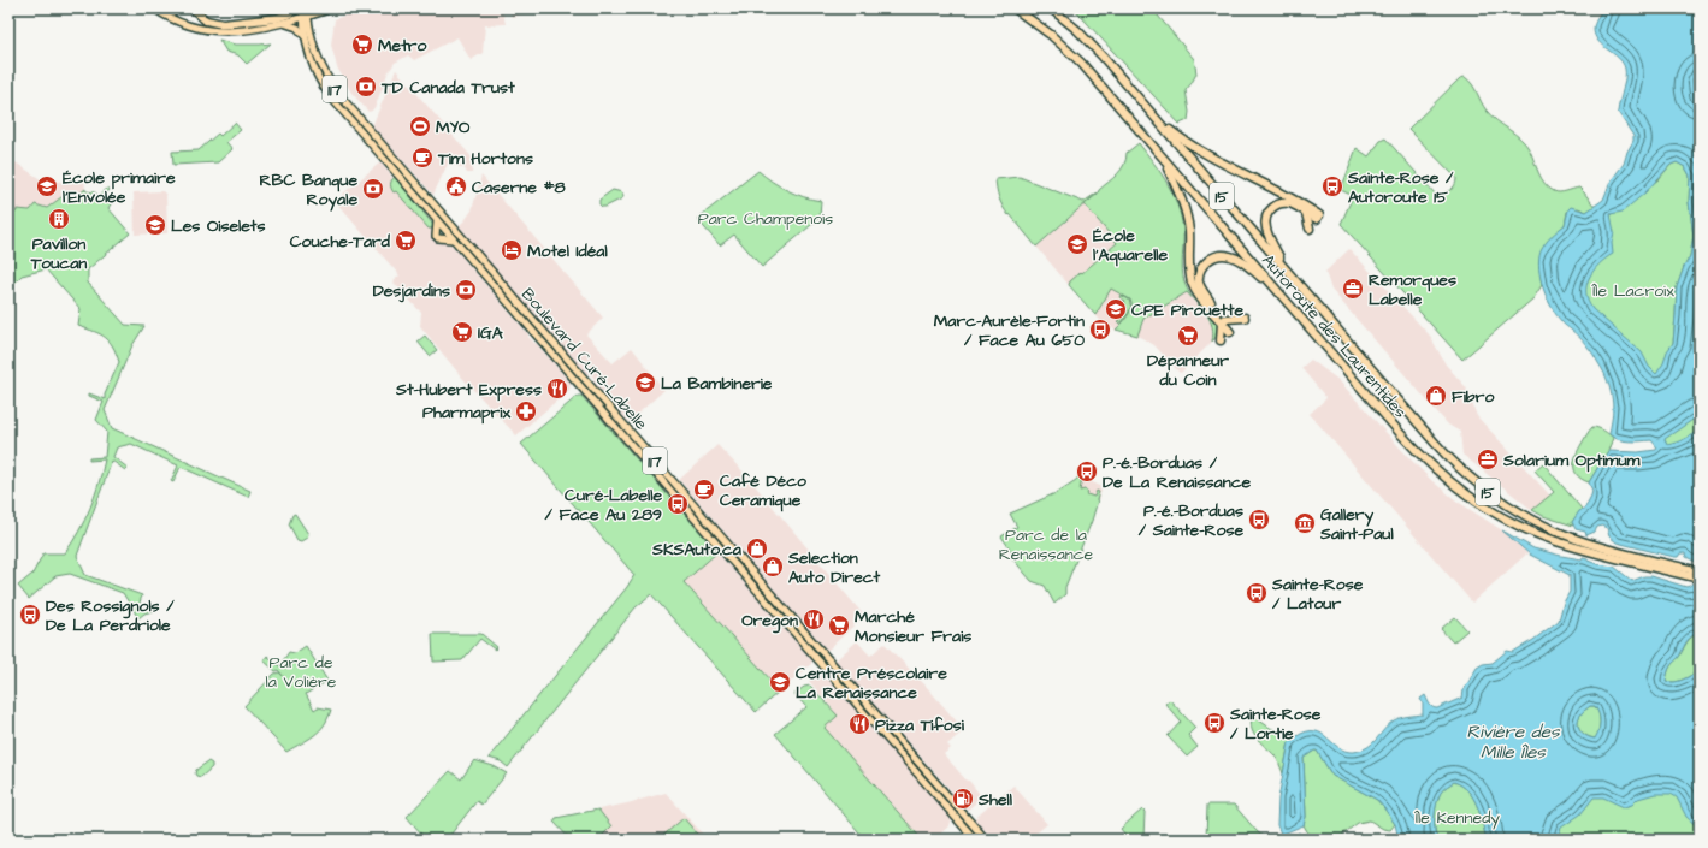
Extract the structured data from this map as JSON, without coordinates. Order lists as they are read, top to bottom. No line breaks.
{"streets":{"highway":["15","Autoroute des Laurentides"],"main road":["117","Boulevard Curé-Labelle"]},"water":["Rivière des Mille Îles"],"parks":["Parc Champenois","Île Lacroix","Parc de la Renaissance","Parc de la Volière","Île Kennedy"],"places":{"supermarket":["Metro","Couche-Tard","IGA","Dépanneur du Coin","Marché Monsieur Frais"],"bank":["TD Canada Trust","RBC Banque Royale","Desjardins"],"sports":["MYO"],"cafe":["Tim Hortons","Café Déco Ceramique"],"school or university":["École primaire l'Envolée","Les Oiselets","École l'Aquarelle","CPE Pirouette","La Bambinerie","Centre Préscolaire La Renaissance"],"public building":["Caserne #8"],"bus stop":["Sainte-Rose / Autoroute 15","Marc-Aurèle-Fortin / Face Au 650","P.-é.-Borduas / De La Renaissance","Curé-Labelle / Face Au 289","P.-é.-Borduas / Sainte-Rose","Sainte-Rose / Latour","Des Rossignols / De La Perdriole","Sainte-Rose / Lortie"],"building":["Pavillon Toucan"],"hotel":["Motel Idéal"],"office":["Remorques Labelle","Solarium Optimum"],"restaurant":["St-Hubert Express","Oregon","Pizza Tifosi"],"shop":["Fibro","SKSAuto.ca","Selection Auto Direct"],"pharmacy":["Pharmaprix"],"museum":["Gallery Saint-Paul"],"fuel station":["Shell"]}}
